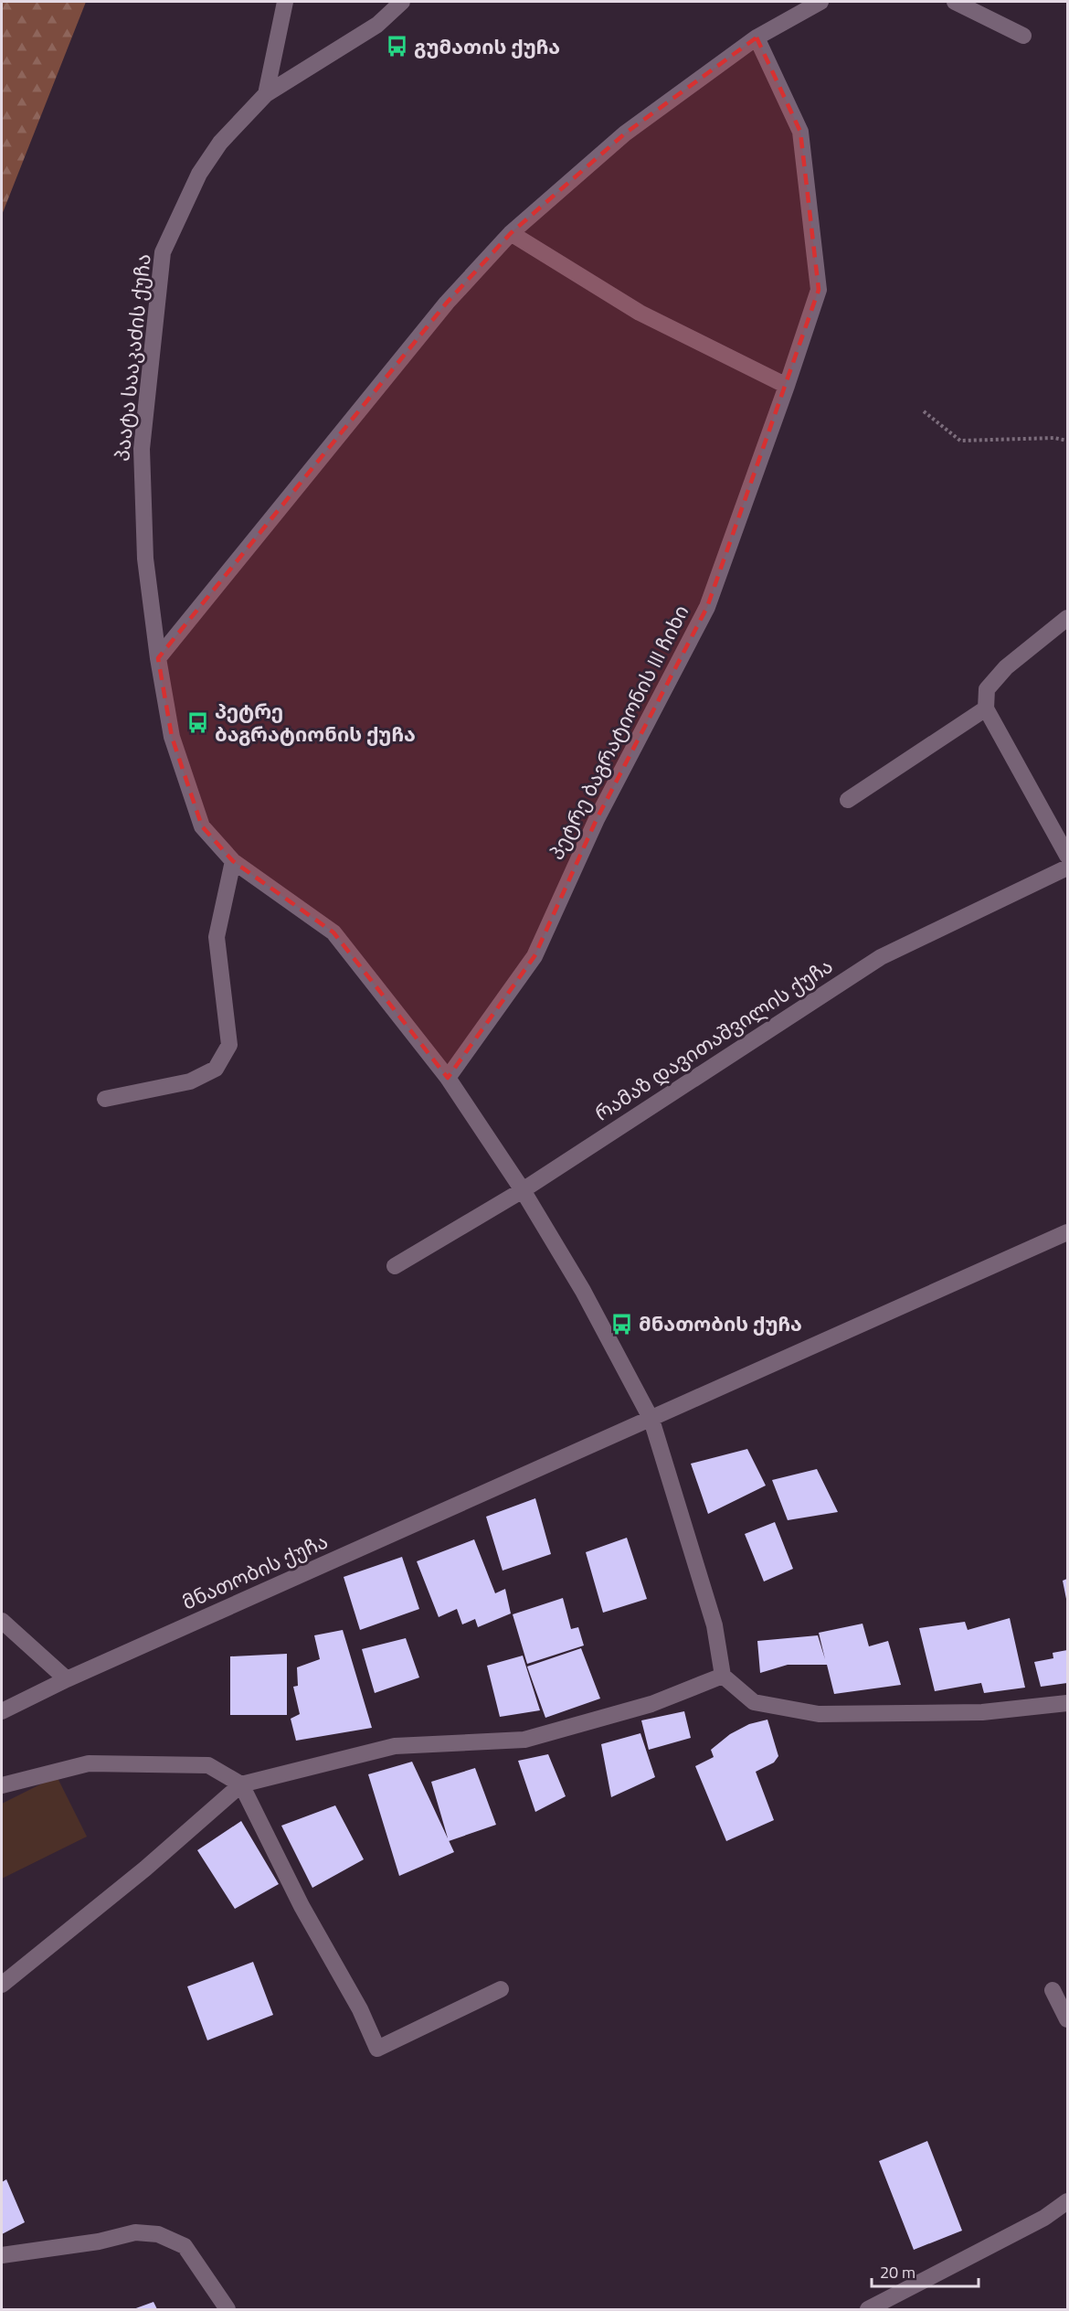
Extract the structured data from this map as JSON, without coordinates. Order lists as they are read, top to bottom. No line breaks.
{"streets":{"street":["პაატა სააკაძის ქუჩა","პეტრე ბაგრატიონის III ჩიხი","რამაზ დავითაშვილის ქუჩა","მნათობის ქუჩა"]},"crossings":[["პაატა სააკაძის ქუჩა","პეტრე ბაგრატიონის III ჩიხი"],["პაატა სააკაძის ქუჩა","რამაზ დავითაშვილის ქუჩა"],["პაატა სააკაძის ქუჩა","მნათობის ქუჩა"]],"places":{"bus stop":["გუმათის ქუჩა","პეტრე ბაგრატიონის ქუჩა","მნათობის ქუჩა"]},"scale_bar":"20 m"}
